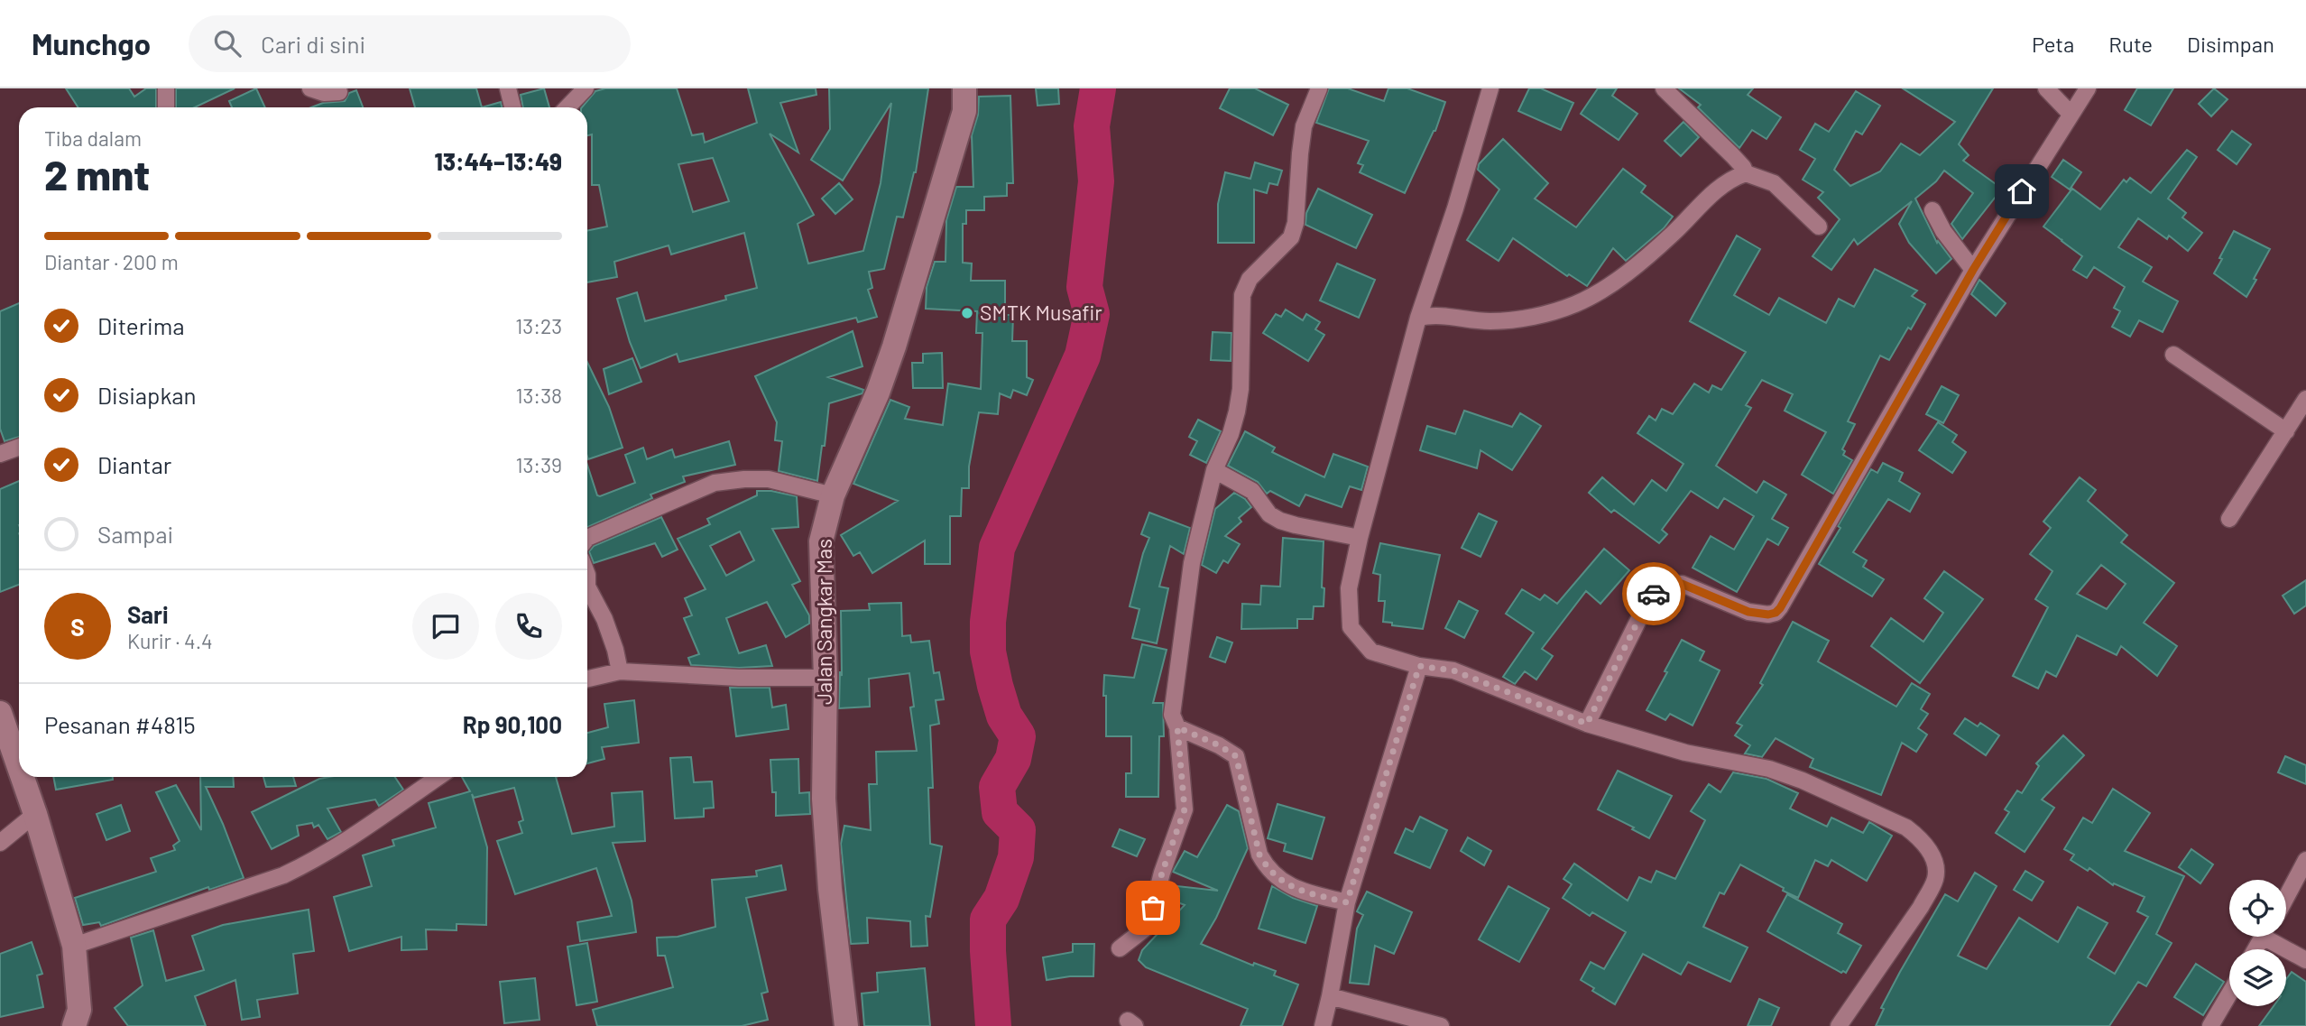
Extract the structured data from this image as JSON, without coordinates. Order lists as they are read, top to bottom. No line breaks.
{"streets":{"street":["Jalan Sangkar Mas"]},"places":["SMTK Musafir"],"page":{"header":"Munchgo","search":"Cari di sini","nav":["Peta","Rute","Disimpan"],"heading":["2 mnt","Tiba dalam","13:44–13:49"],"panel":["Sari","Kurir · 4.4","Pesanan #4815","Rp 90,100"],"bar":"Diantar · 200 m","list":[["Diterima","13:23"],["Disiapkan","13:38"],["Diantar","13:39"],"Sampai"],"round":"S"}}
